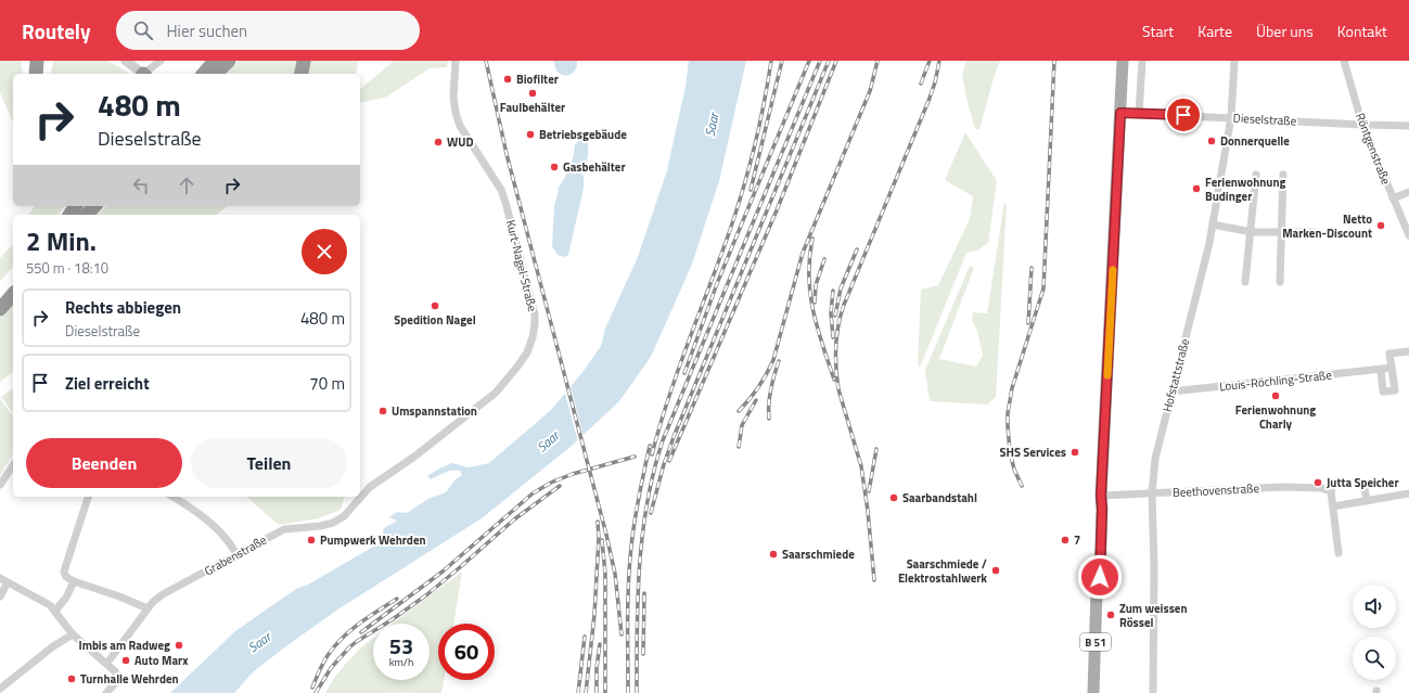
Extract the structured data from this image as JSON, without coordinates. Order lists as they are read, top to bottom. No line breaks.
{"streets":{"main road":["B 51"],"street":["Dieselstraße","Röntgenstraße","Kurt-Nagel-Straße","Hofstattstraße","Louis-Röchling-Straße","Beethovenstraße","Grabenstraße"]},"crossings":[["Dieselstraße","Röntgenstraße"],["Dieselstraße","Hofstattstraße"],["Dieselstraße","B 51"],["Kurt-Nagel-Straße","Grabenstraße"],["Hofstattstraße","Louis-Röchling-Straße"],["Hofstattstraße","Beethovenstraße"],["Beethovenstraße","B 51"]],"water":["Saar"],"places":["Biofilter","Faulbehälter","Betriebsgebäude","Donnerquelle","WUD","Gasbehälter","Ferienwohnung Budinger","Netto Marken-Discount","Spedition Nagel","Ferienwohnung Charly","Umspannstation","SHS Services","Jutta Speicher","Saarbandstahl","Pumpwerk Wehrden","7","Saarschmiede","Saarschmiede / Elektrostahlwerk","Zum weissen Rössel","Imbis am Radweg","Auto Marx","Turnhalle Wehrden"],"page":{"header":"Routely","search":"Hier suchen","nav":["Start","Karte","Über uns","Kontakt"],"turn":["480 m","Dieselstraße"],"heading":["2 Min.","550 m · 18:10"],"list":[{"name":"Rechts abbiegen","note":"Dieselstraße","value":"480 m"},{"name":"Ziel erreicht","value":"70 m"}],"buttons":["Beenden","Teilen"],"speed":"53 km/h","limit":"60"}}
